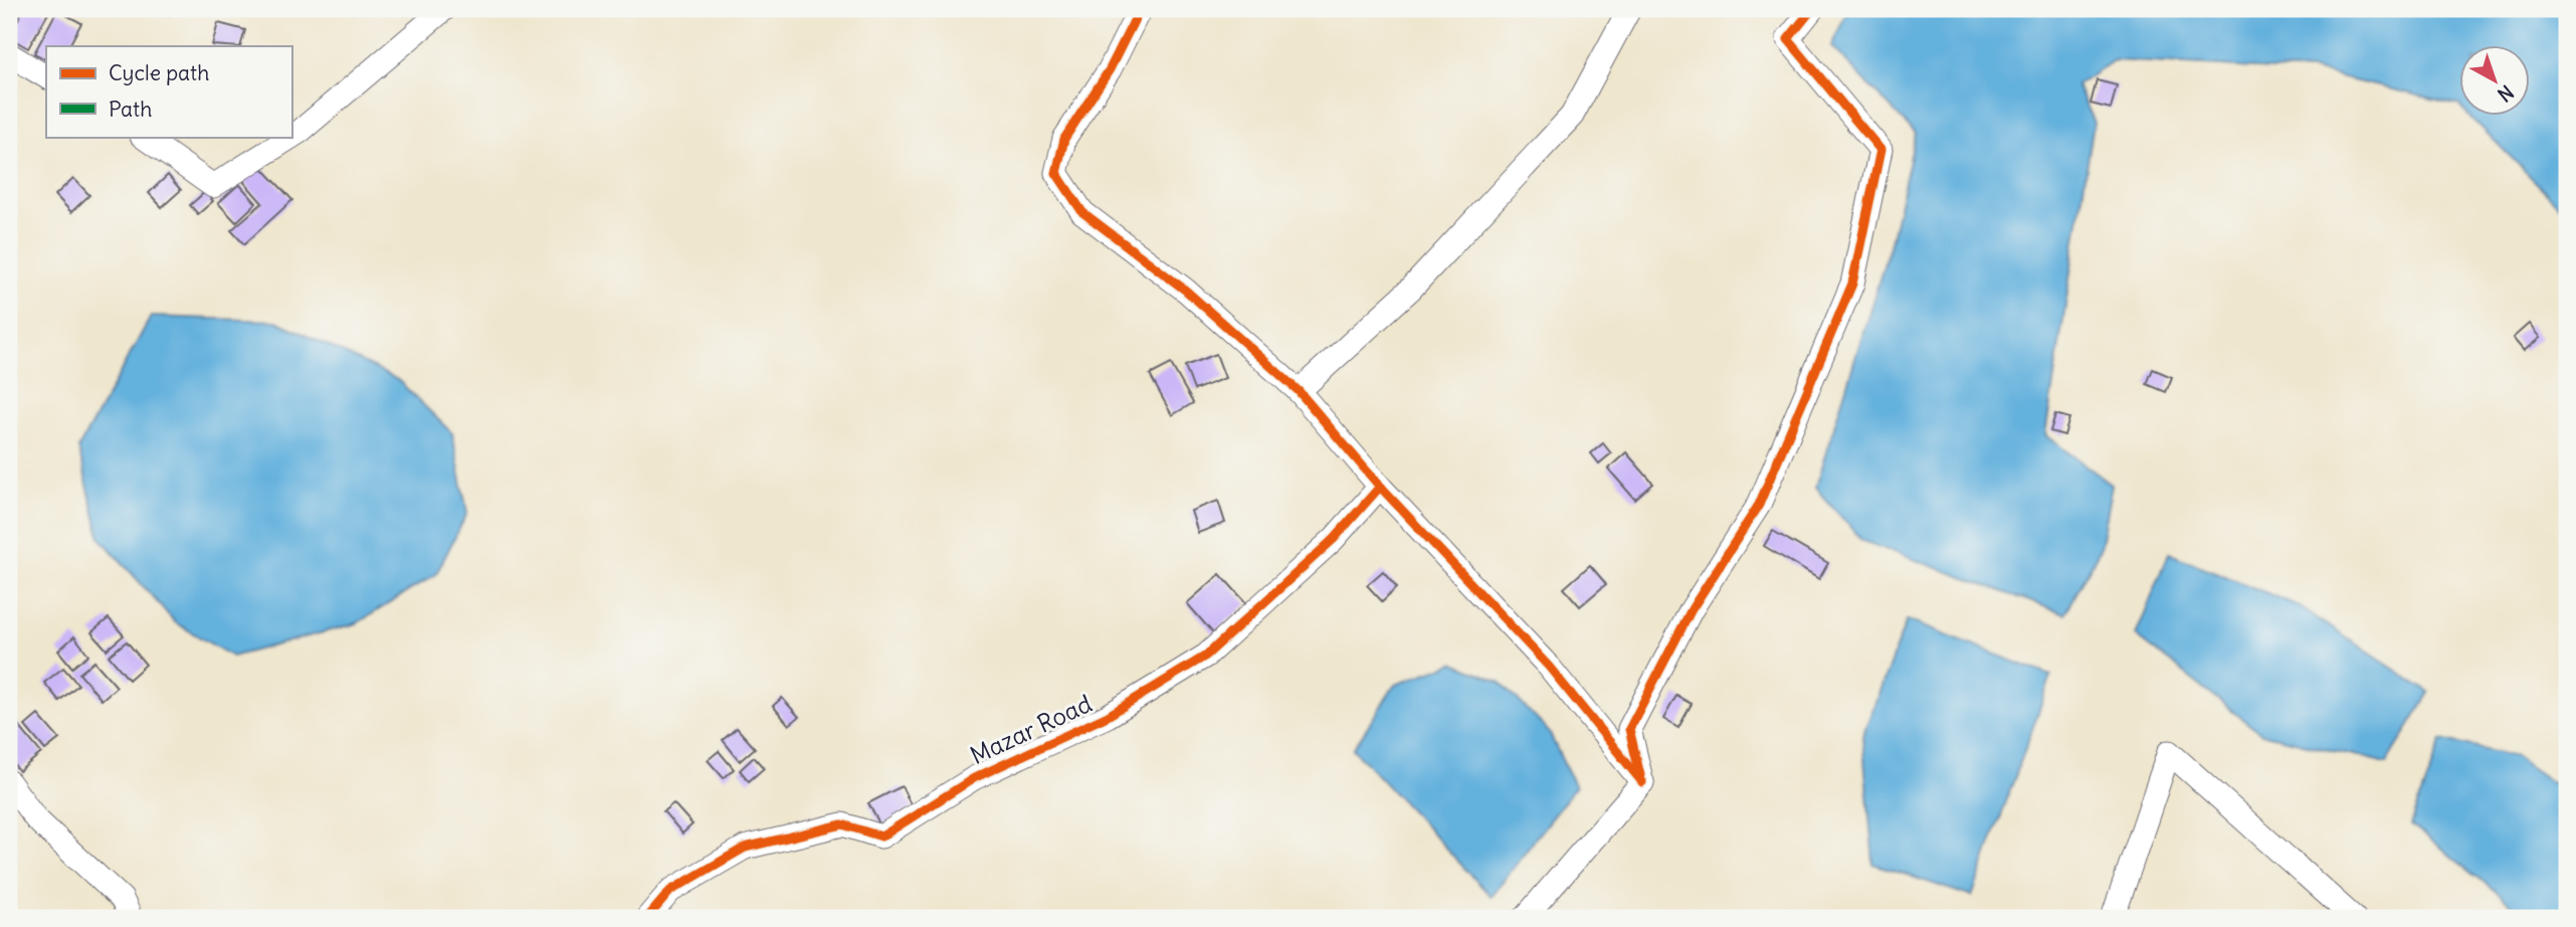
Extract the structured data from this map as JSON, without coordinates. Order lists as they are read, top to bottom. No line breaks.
{"streets":{"street":["Mazar Road"]},"legend":["Cycle path","Path"],"north":"bottom right"}
